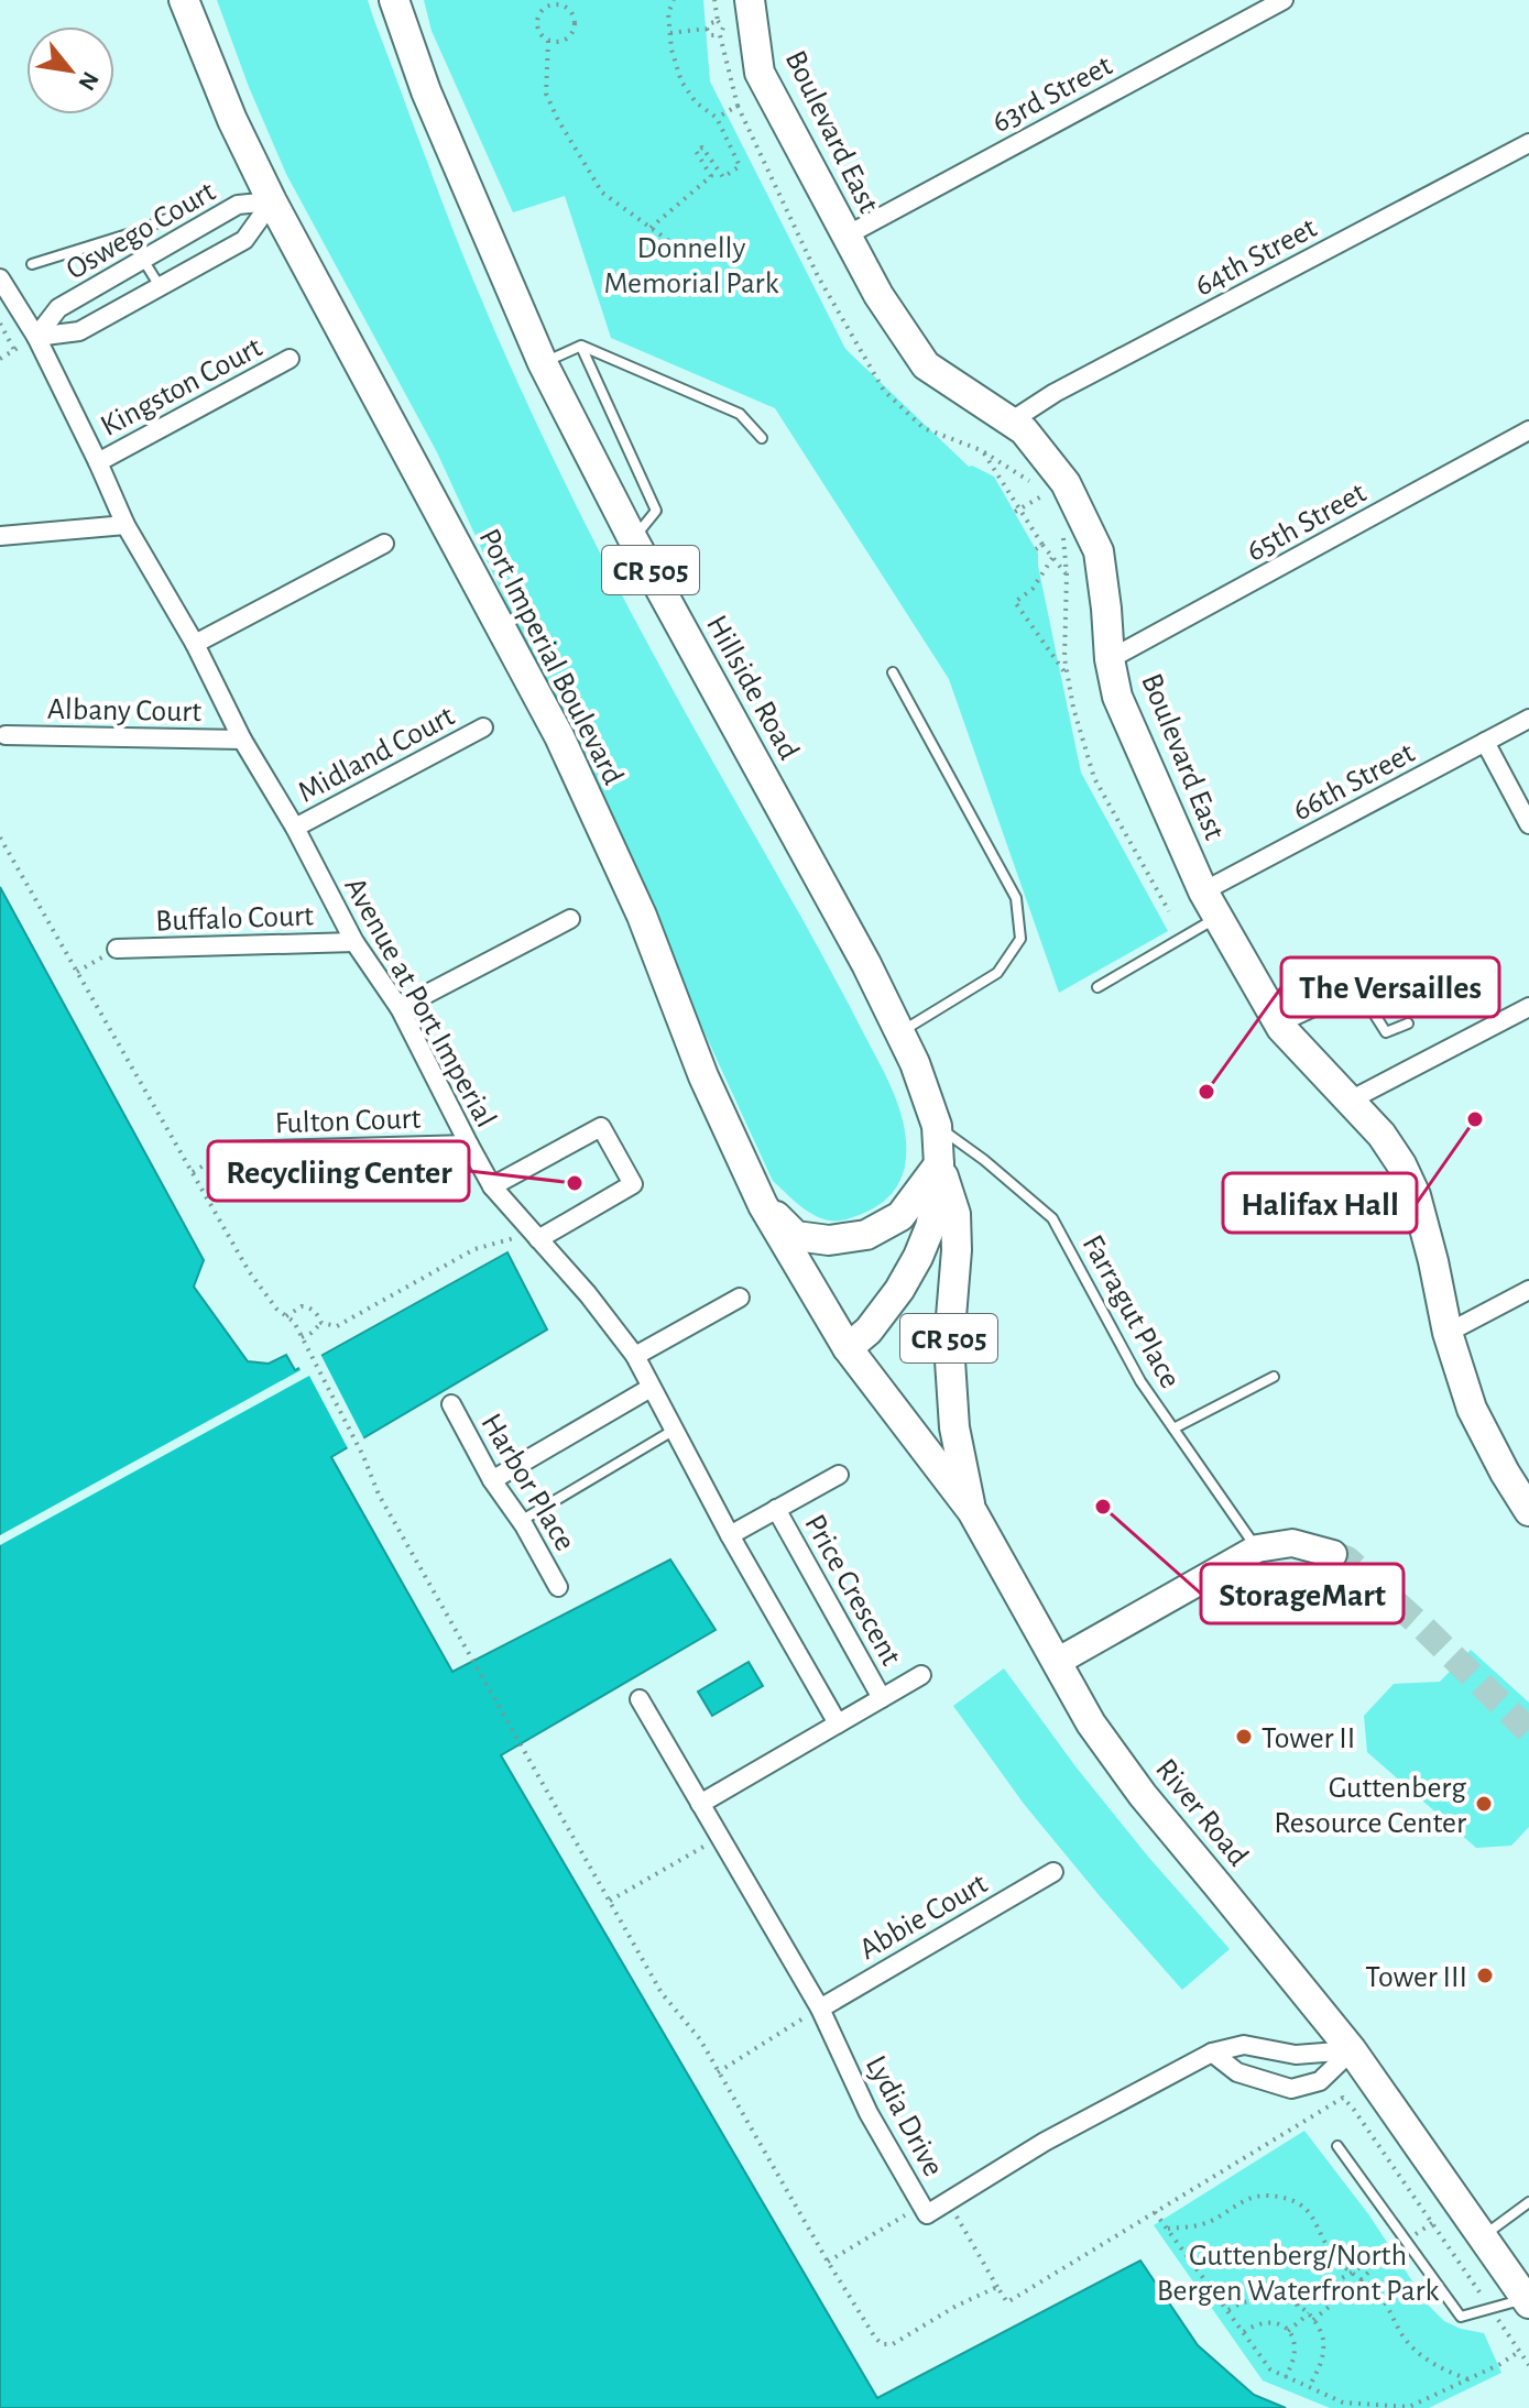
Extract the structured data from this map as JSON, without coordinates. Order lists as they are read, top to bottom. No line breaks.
{"streets":{"main road":["Boulevard East","CR 505","Port Imperial Boulevard","Hillside Road","River Road"],"street":["63rd Street","Oswego Court","64th Street","Kingston Court","65th Street","Albany Court","Midland Court","66th Street","Buffalo Court","Avenue at Port Imperial","Fulton Court","Harbor Place","Price Crescent","Abbie Court","Lydia Drive"],"lane":["Farragut Place"]},"crossings":[["63rd Street","Boulevard East"],["Boulevard East","64th Street"],["Boulevard East","65th Street"],["Boulevard East","66th Street"],["Oswego Court","Port Imperial Boulevard"],["Oswego Court","Avenue at Port Imperial"],["Kingston Court","Avenue at Port Imperial"],["CR 505","Port Imperial Boulevard"],["CR 505","Hillside Road"],["CR 505","River Road"],["Port Imperial Boulevard","River Road"],["Hillside Road","Farragut Place"],["Albany Court","Avenue at Port Imperial"],["Midland Court","Avenue at Port Imperial"],["Buffalo Court","Avenue at Port Imperial"],["Avenue at Port Imperial","Fulton Court"],["Avenue at Port Imperial","Price Crescent"],["River Road","Lydia Drive"],["Abbie Court","Lydia Drive"]],"parks":["Donnelly Memorial Park","Guttenberg/North Bergen Waterfront Park"],"places":["The Versailles","Halifax Hall","Recycliing Center","StorageMart","Tower II","Guttenberg Resource Center","Tower III"],"north":"bottom right"}
